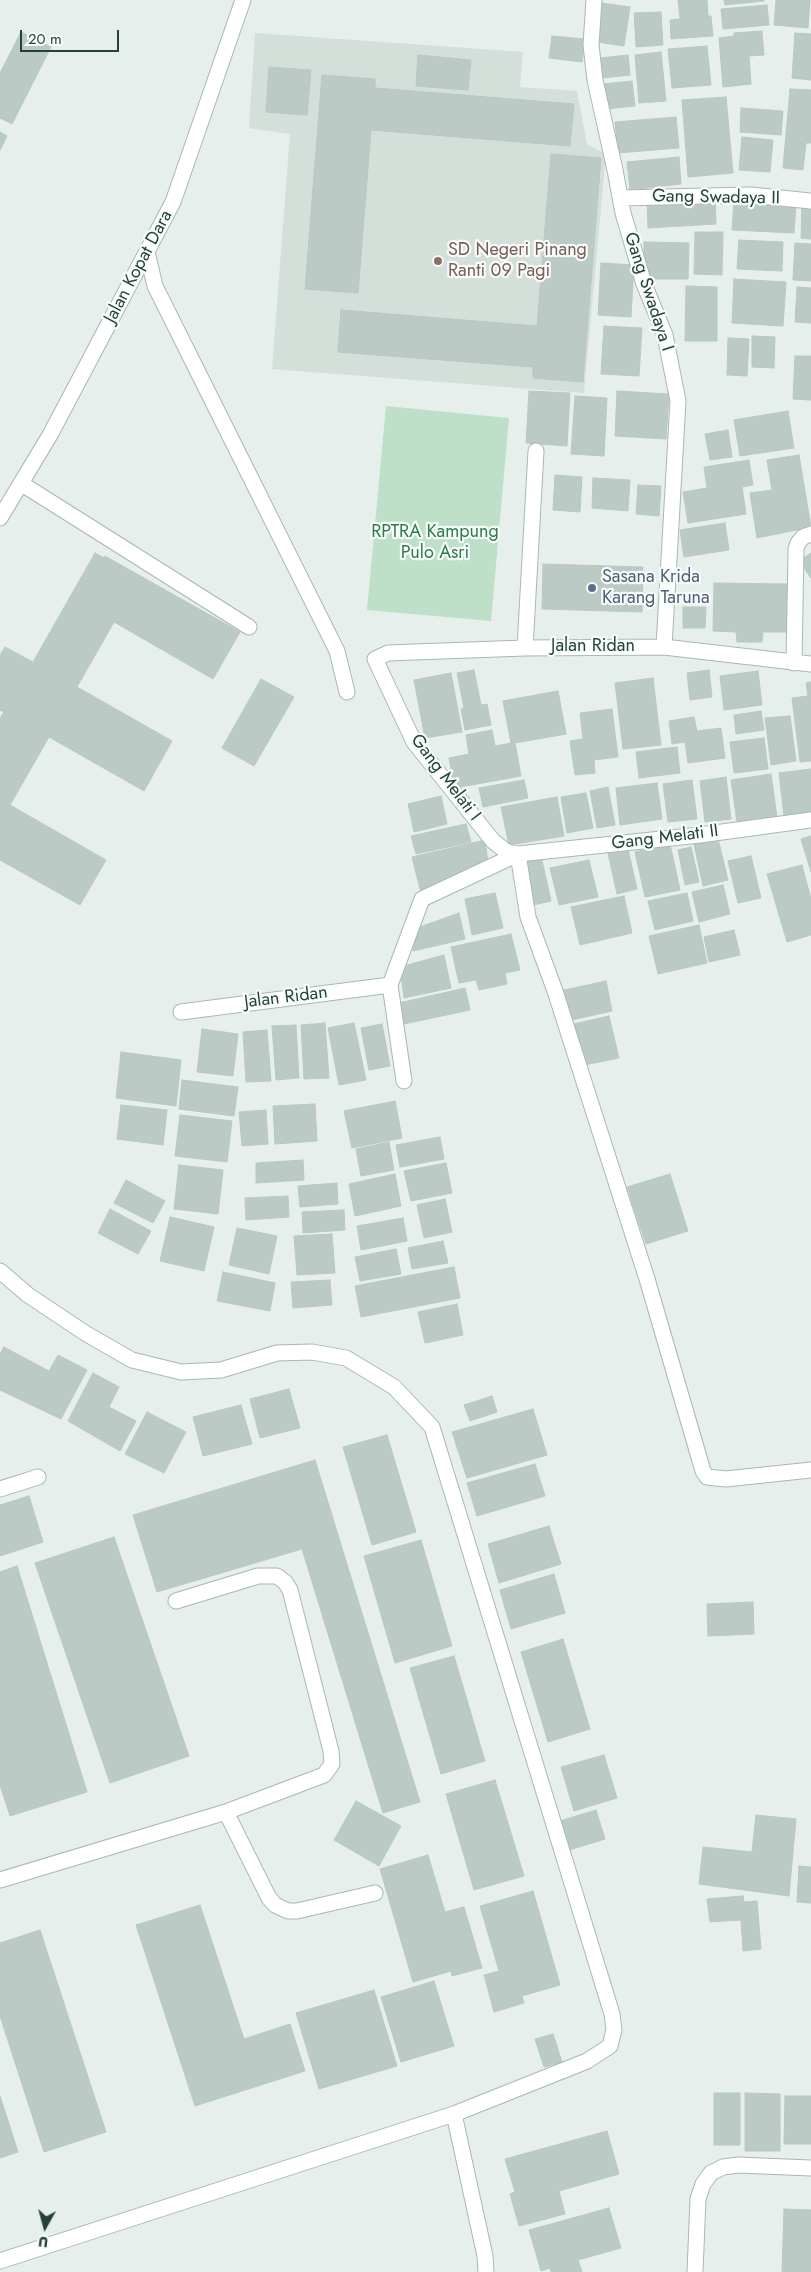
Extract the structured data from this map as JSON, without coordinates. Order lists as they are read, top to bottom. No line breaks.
{"streets":{"street":["Gang Swadaya II","Jalan Kopat Dara","Gang Swadaya I","Jalan Ridan","Gang Melati I","Gang Melati II"]},"crossings":[["Gang Swadaya II","Gang Swadaya I"],["Gang Swadaya I","Jalan Ridan"],["Jalan Ridan","Gang Melati I"],["Gang Melati I","Gang Melati II"]],"parks":["RPTRA Kampung Pulo Asri"],"places":["SD Negeri Pinang Ranti 09 Pagi","Sasana Krida Karang Taruna"],"scale_bar":"20 m","north":"bottom"}
